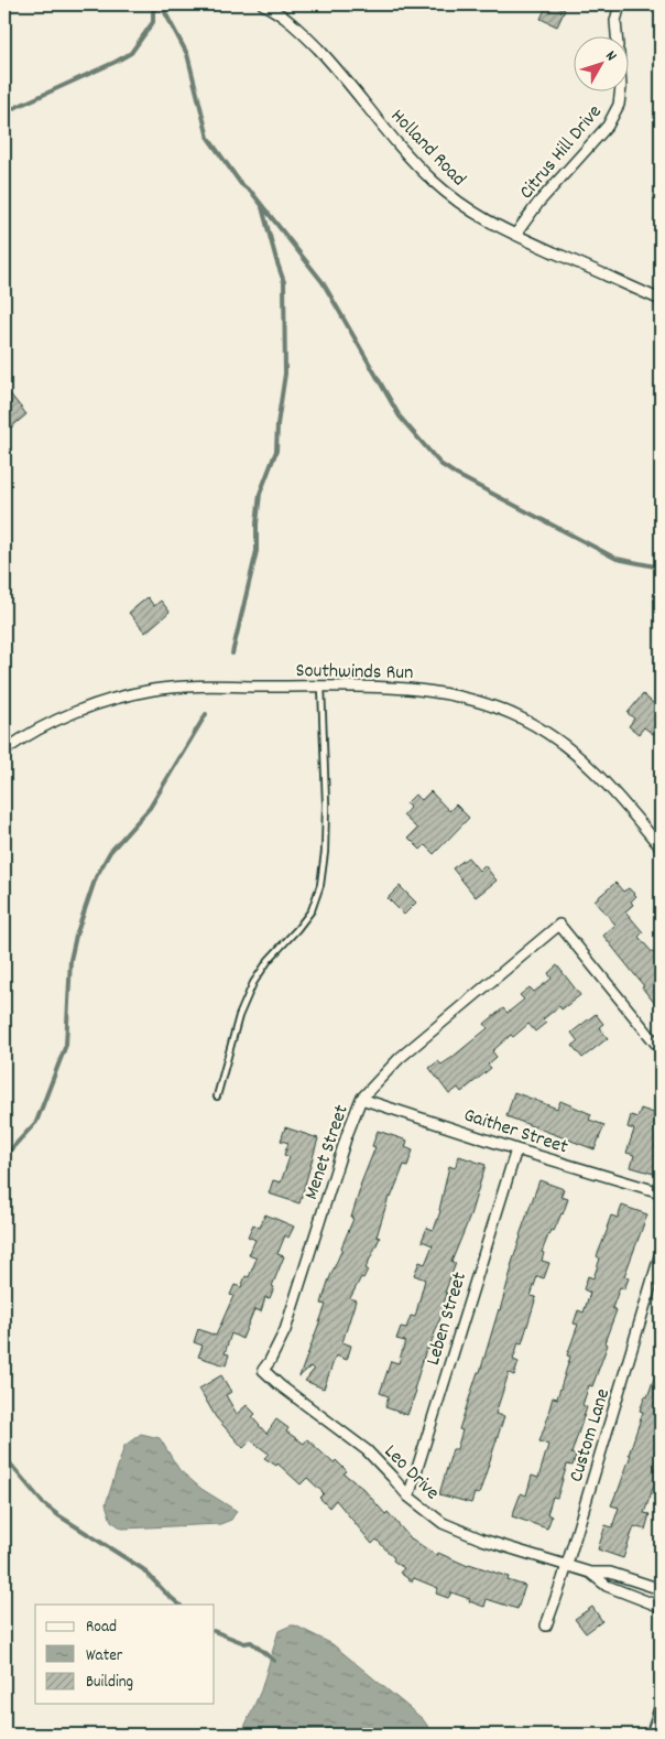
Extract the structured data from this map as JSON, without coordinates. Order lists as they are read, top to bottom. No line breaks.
{"streets":{"street":["Holland Road","Citrus Hill Drive","Southwinds Run","Gaither Street","Menet Street","Leben Street","Custom Lane","Leo Drive"]},"crossings":[["Holland Road","Citrus Hill Drive"],["Gaither Street","Menet Street"],["Gaither Street","Leben Street"],["Menet Street","Leo Drive"],["Leben Street","Leo Drive"],["Custom Lane","Leo Drive"]],"legend":["Road","Water","Building"],"north":"top right"}
